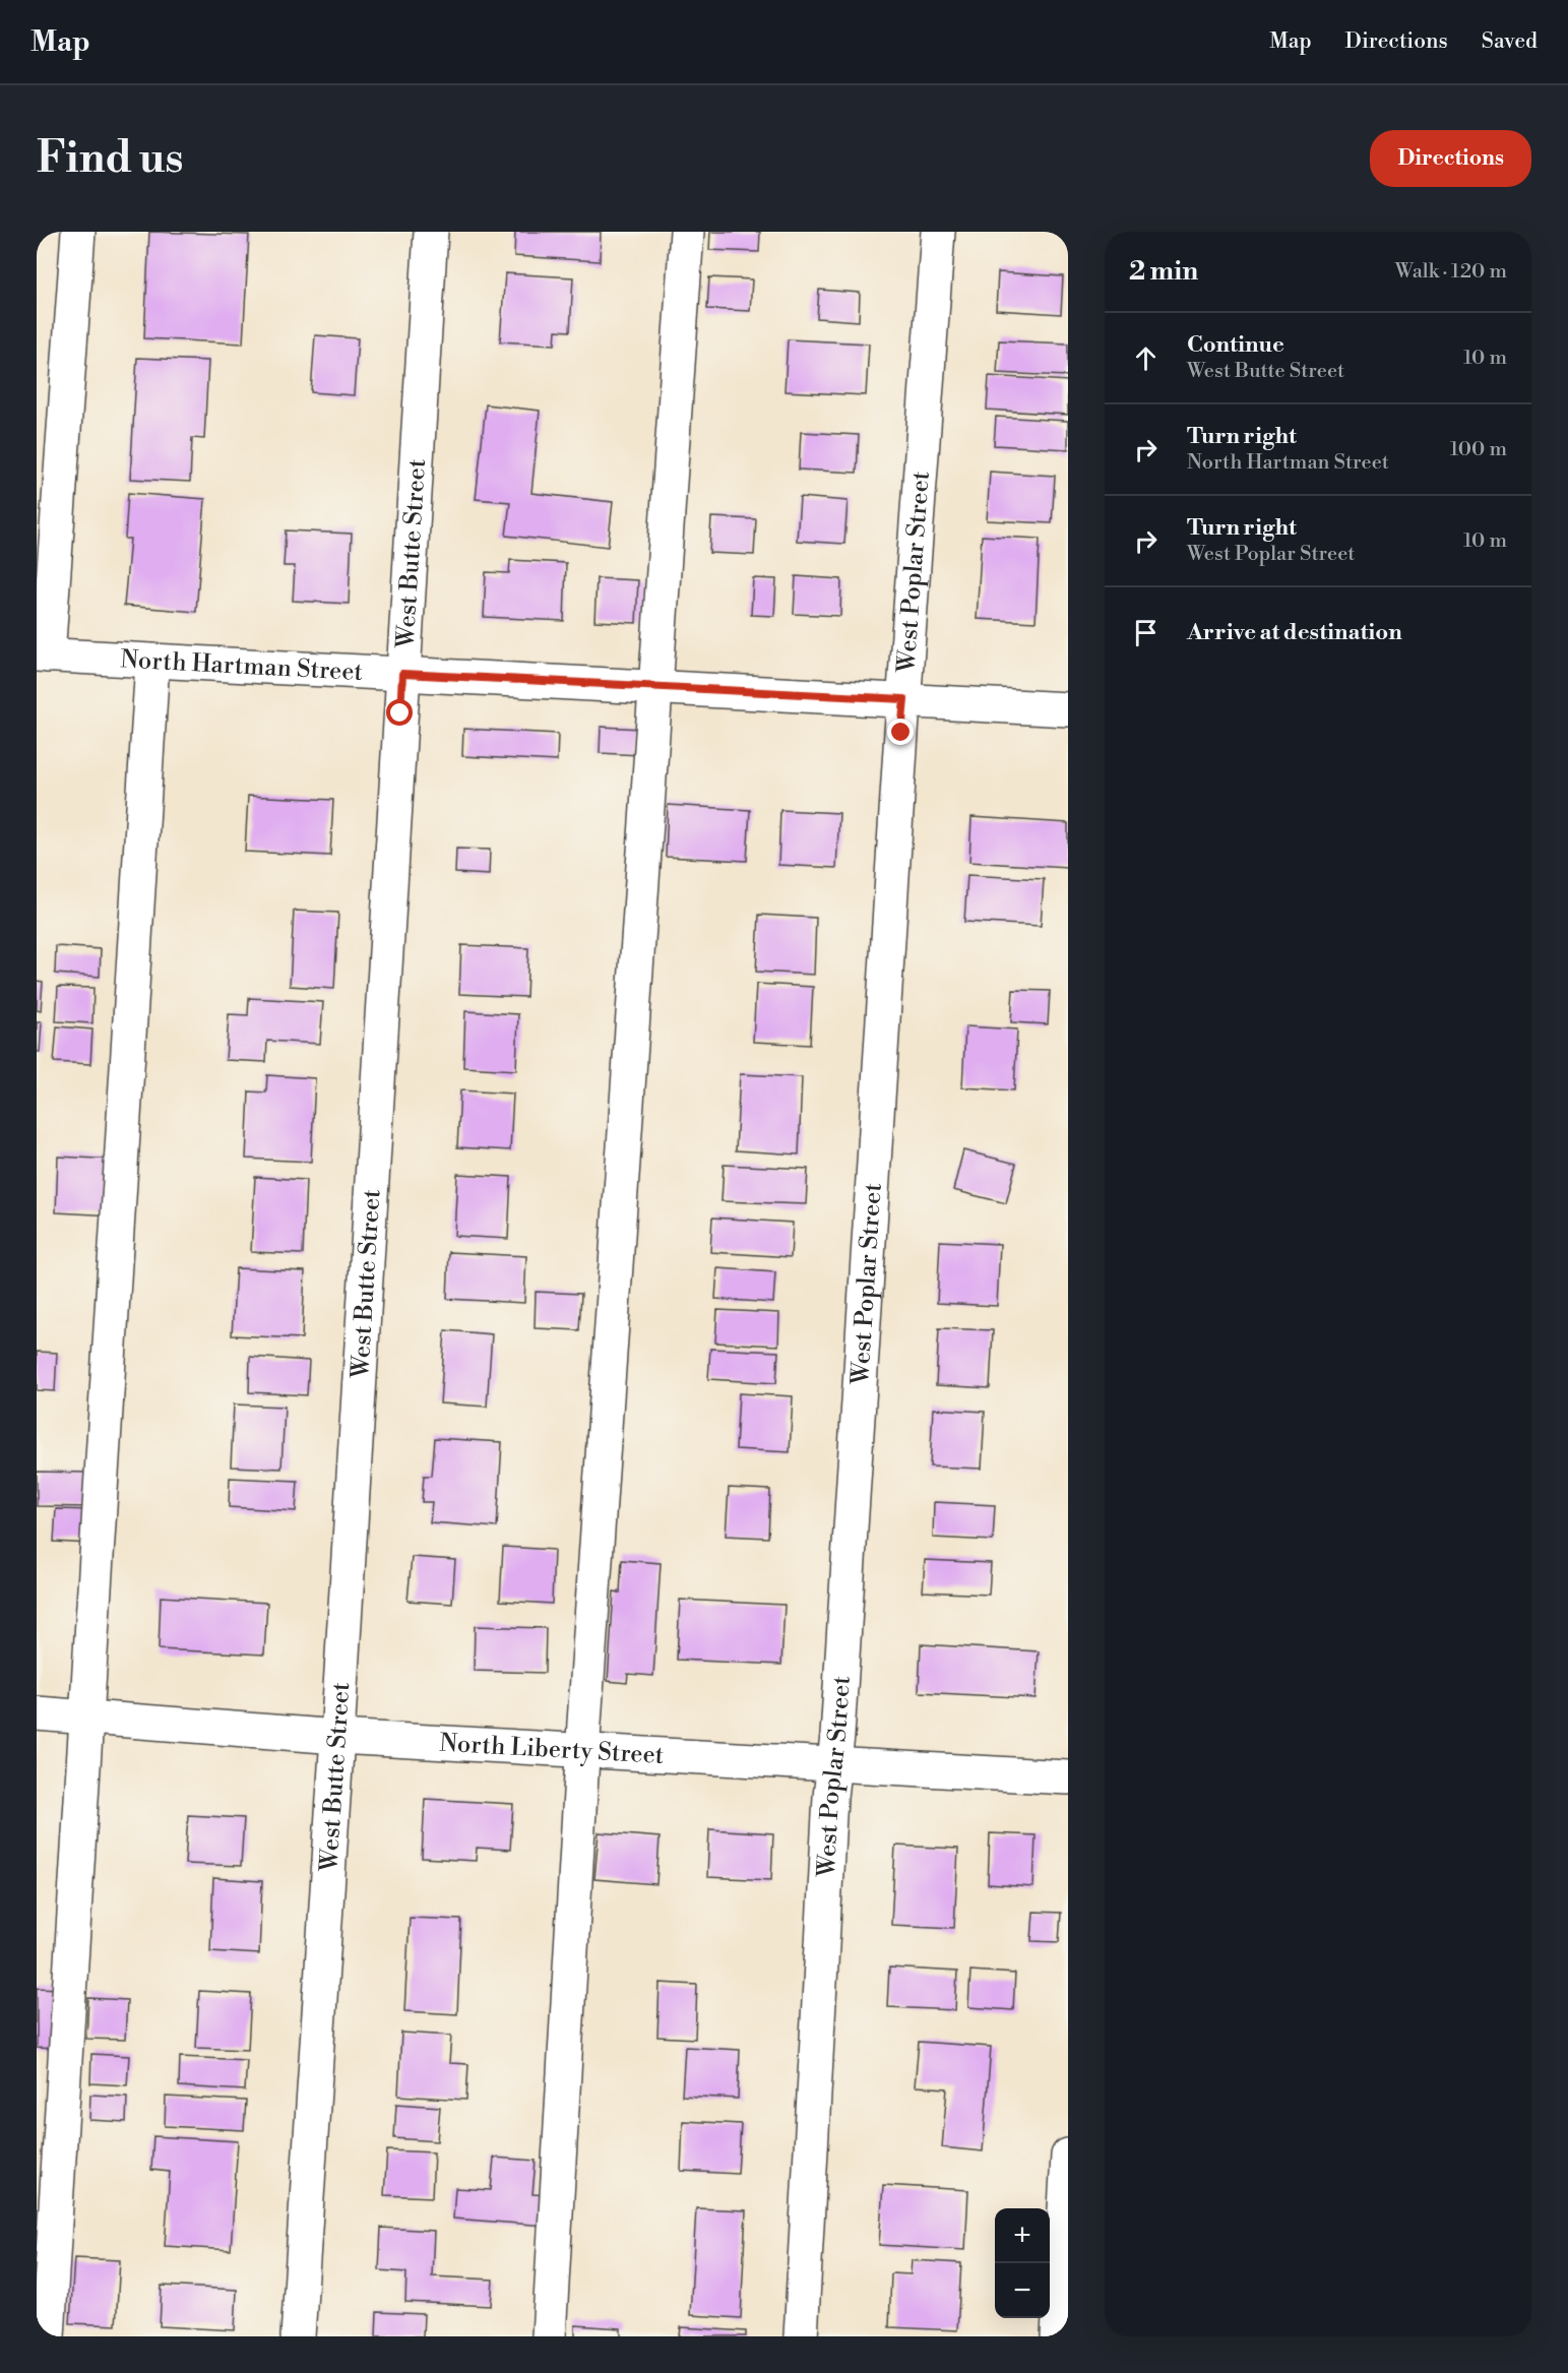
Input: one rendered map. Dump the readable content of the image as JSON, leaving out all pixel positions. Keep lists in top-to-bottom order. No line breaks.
{"streets":{"street":["West Butte Street","West Poplar Street","North Hartman Street","North Liberty Street"]},"crossings":[["West Butte Street","North Hartman Street"],["West Butte Street","North Liberty Street"],["West Poplar Street","North Hartman Street"],["West Poplar Street","North Liberty Street"]],"page":{"header":"Map","nav":["Map","Directions","Saved"],"buttons":"Directions","title":"Find us","heading":["2 min","Walk · 120 m"],"list":[["Continue","West Butte Street","10 m"],["Turn right","North Hartman Street","100 m"],["Turn right","West Poplar Street","10 m"],"Arrive at destination"],"map_buttons":["+","−"]}}
